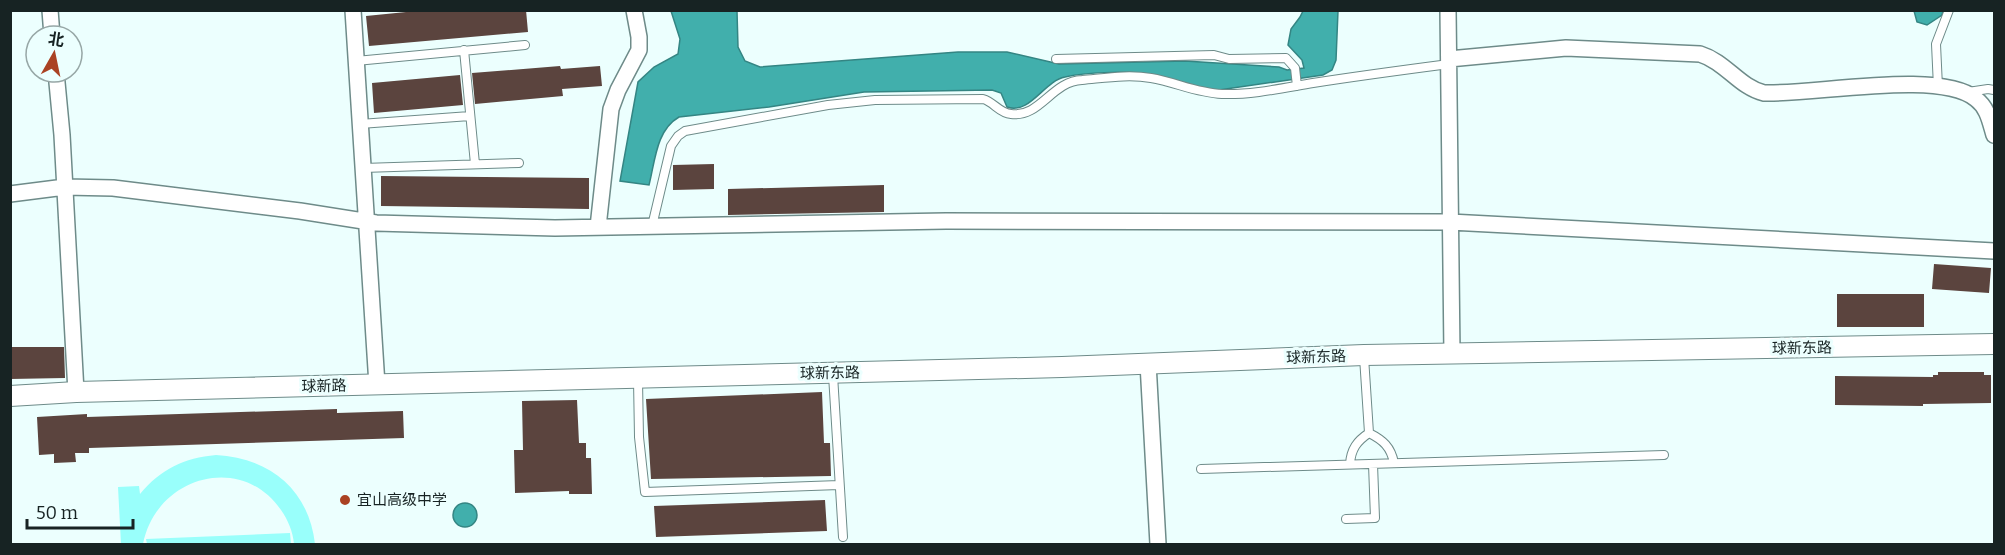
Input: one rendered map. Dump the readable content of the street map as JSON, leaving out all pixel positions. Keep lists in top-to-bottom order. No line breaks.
{"streets":{"street":["球新东路","球新路"]},"crossings":[["球新东路","球新路"]],"places":["宜山高级中学"],"scale_bar":"50 m","north":"top"}
